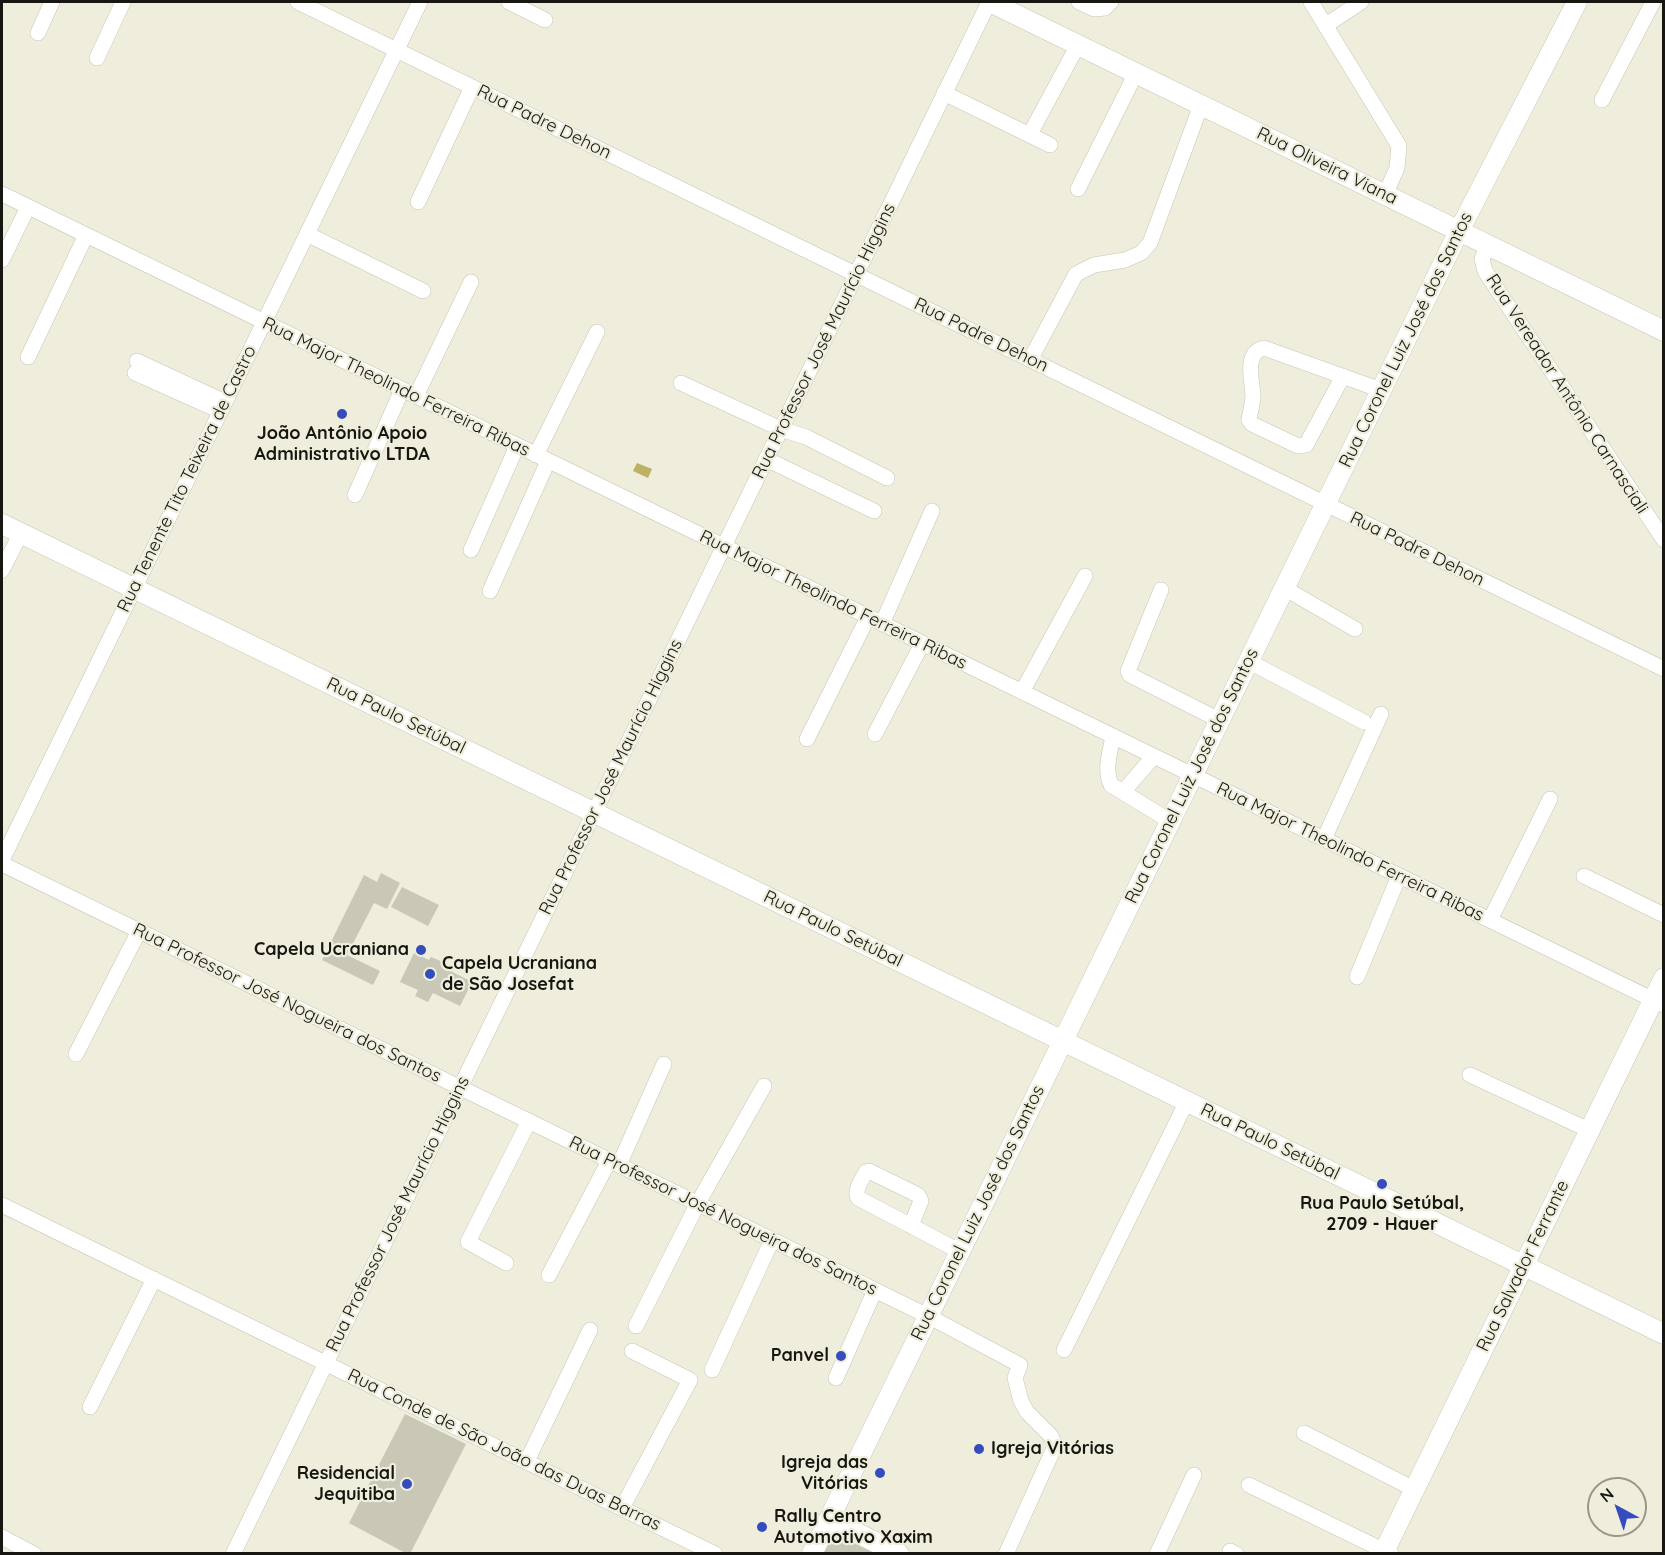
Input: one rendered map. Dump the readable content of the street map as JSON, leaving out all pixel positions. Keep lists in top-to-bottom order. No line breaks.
{"streets":{"main road":["Rua Oliveira Viana","Rua Coronel Luiz José dos Santos","Rua Paulo Setúbal","Rua Salvador Ferrante"],"street":["Rua Padre Dehon","Rua Professor José Maurício Higgins","Rua Major Theolindo Ferreira Ribas","Rua Vereador Antônio Carnasciali","Rua Tenente Tito Teixeira de Castro","Rua Professor José Nogueira dos Santos","Rua Conde de São João das Duas Barras"]},"crossings":[["Rua Padre Dehon","Rua Coronel Luiz José dos Santos"],["Rua Padre Dehon","Rua Professor José Maurício Higgins"],["Rua Padre Dehon","Rua Tenente Tito Teixeira de Castro"],["Rua Oliveira Viana","Rua Coronel Luiz José dos Santos"],["Rua Oliveira Viana","Rua Professor José Maurício Higgins"],["Rua Oliveira Viana","Rua Vereador Antônio Carnasciali"],["Rua Coronel Luiz José dos Santos","Rua Major Theolindo Ferreira Ribas"],["Rua Coronel Luiz José dos Santos","Rua Paulo Setúbal"],["Rua Coronel Luiz José dos Santos","Rua Professor José Nogueira dos Santos"],["Rua Professor José Maurício Higgins","Rua Major Theolindo Ferreira Ribas"],["Rua Professor José Maurício Higgins","Rua Paulo Setúbal"],["Rua Professor José Maurício Higgins","Rua Professor José Nogueira dos Santos"],["Rua Professor José Maurício Higgins","Rua Conde de São João das Duas Barras"],["Rua Major Theolindo Ferreira Ribas","Rua Tenente Tito Teixeira de Castro"],["Rua Major Theolindo Ferreira Ribas","Rua Salvador Ferrante"],["Rua Tenente Tito Teixeira de Castro","Rua Paulo Setúbal"],["Rua Tenente Tito Teixeira de Castro","Rua Professor José Nogueira dos Santos"],["Rua Paulo Setúbal","Rua Salvador Ferrante"]],"places":["João Antônio Apoio Administrativo LTDA","Capela Ucraniana","Capela Ucraniana de São Josefat","Rua Paulo Setúbal, 2709 - Hauer","Panvel","Igreja Vitórias","Igreja das Vitórias","Residencial Jequitiba","Rally Centro Automotivo Xaxim"],"north":"top left"}
